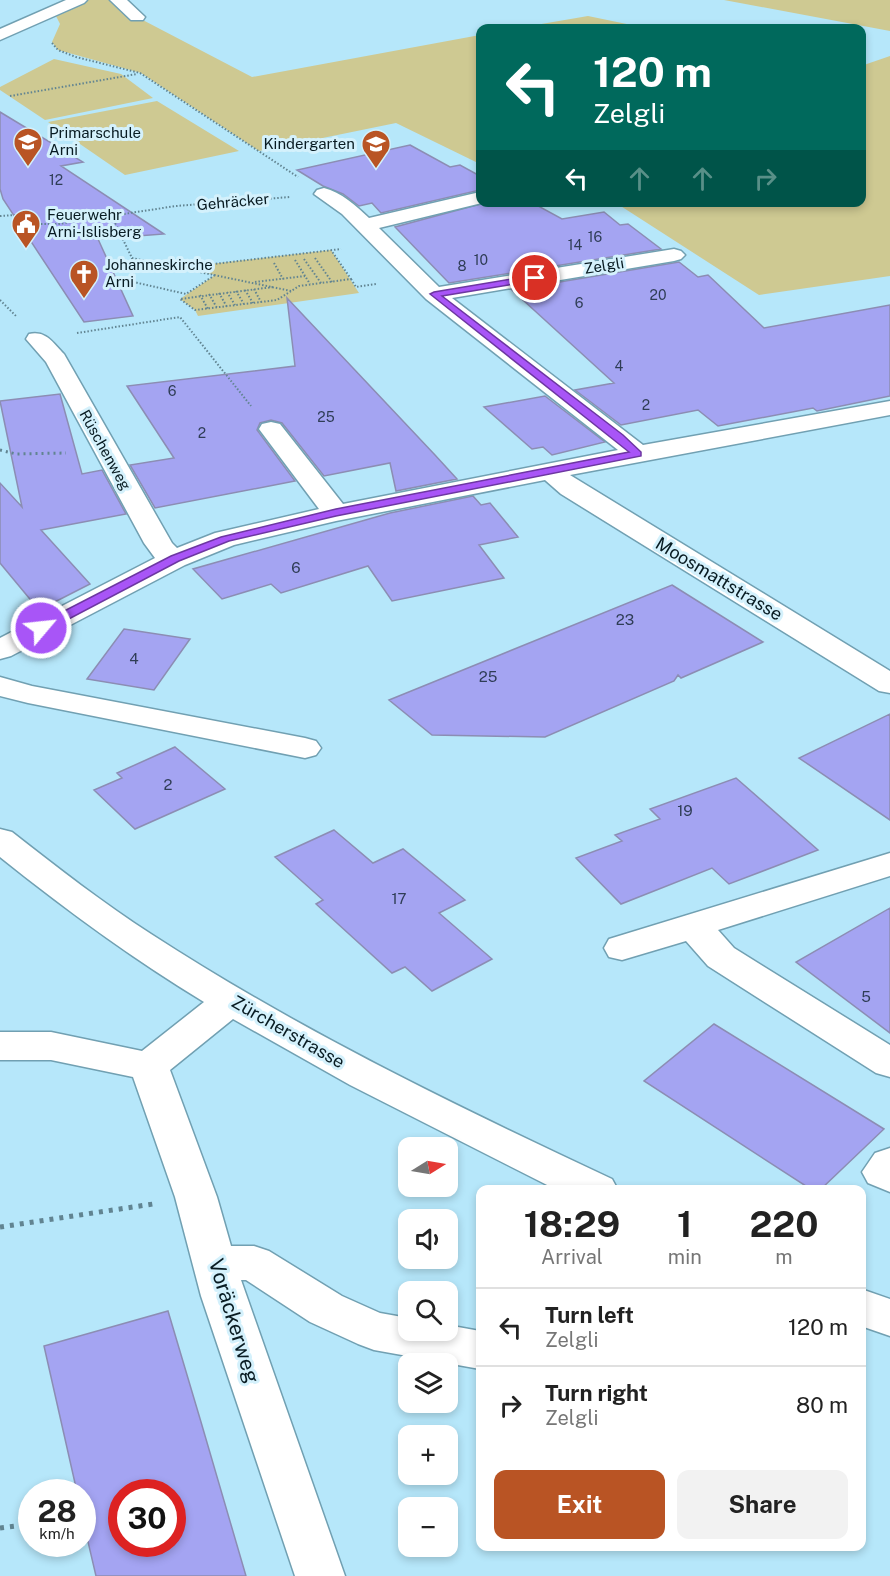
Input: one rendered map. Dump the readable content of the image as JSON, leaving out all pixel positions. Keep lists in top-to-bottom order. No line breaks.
{"streets":{"street":["Zelgli","Rüschenweg","Moosmattstrasse","Zürcherstrasse","Voräckerweg"],"path":["Gehräcker"]},"places":{"school or university":["Primarschule Arni","Kindergarten"],"public building":["Feuerwehr Arni-Islisberg"],"church":["Johanneskirche Arni"]},"house_numbers":["12","16","14","10","8","20","6","4","6","2","25","2","6","23","4","25","2","19","17","5"],"north":"right","page":{"turn":["120 m","Zelgli"],"map_buttons":["+","−"],"eta":["18:29","Arrival","1","min","220","m"],"list":[{"name":"Turn left","note":"Zelgli","value":"120 m"},{"name":"Turn right","note":"Zelgli","value":"80 m"}],"buttons":["Exit","Share"],"speed":"28 km/h","limit":"30"}}
